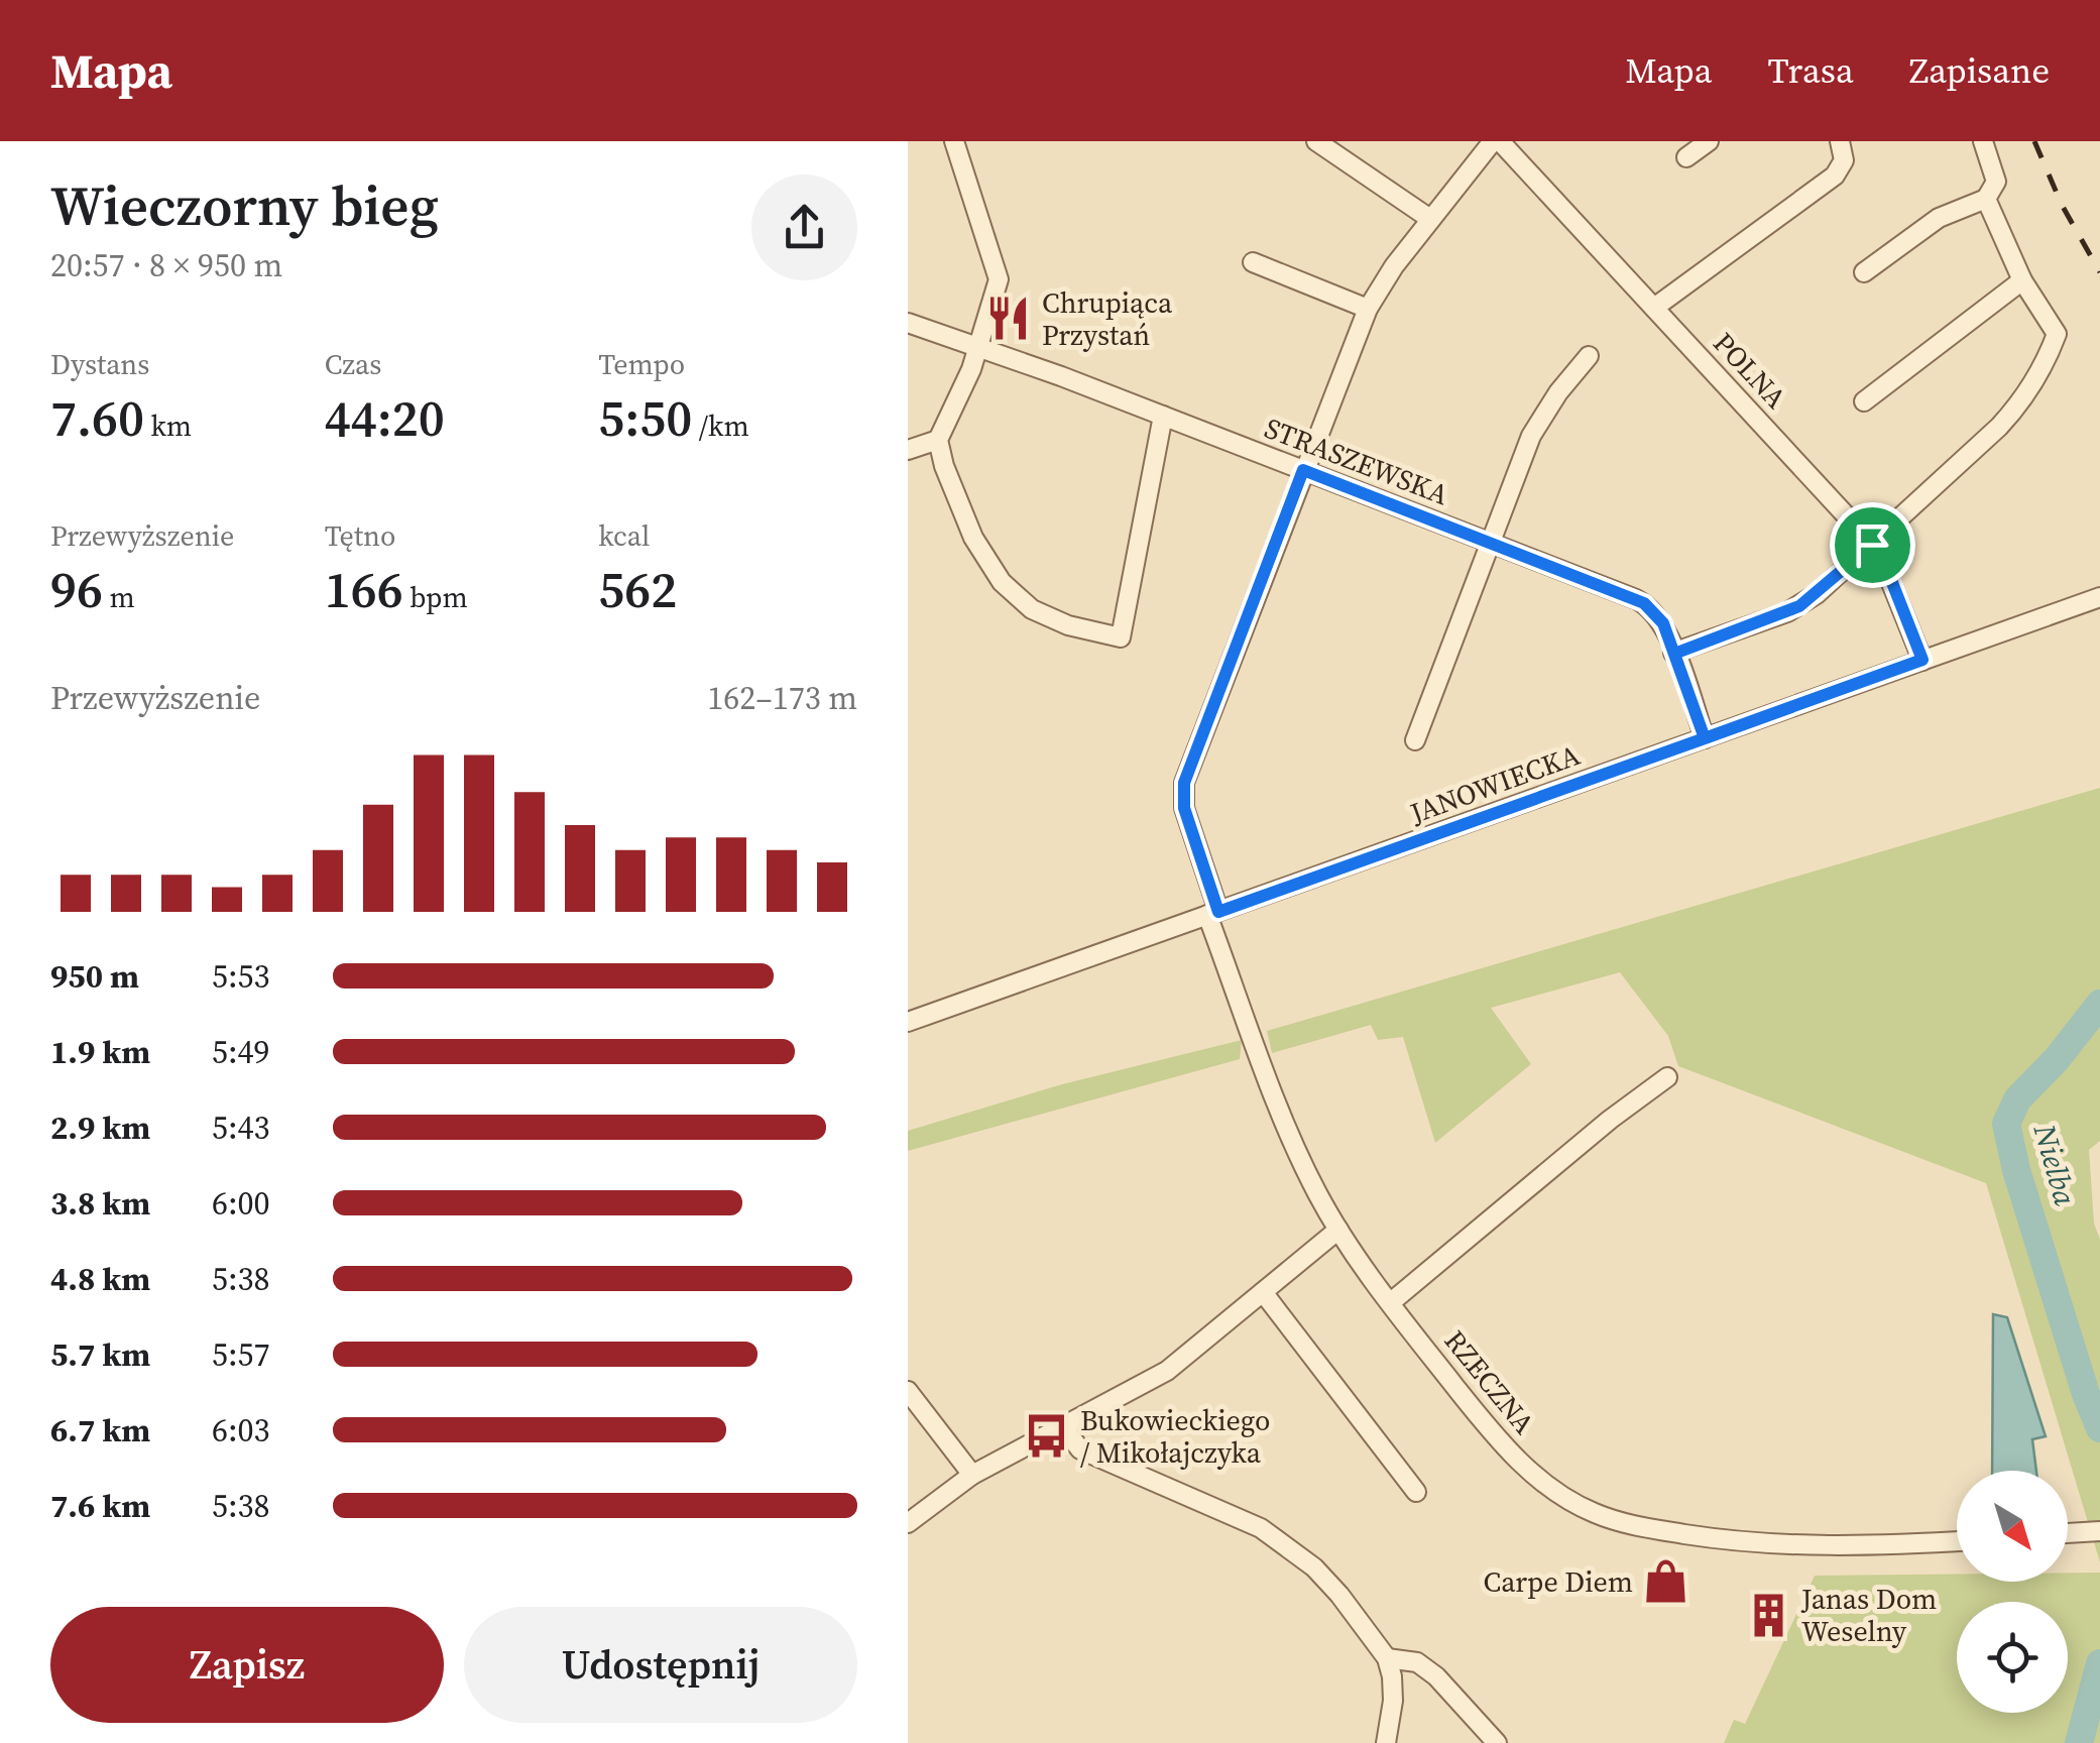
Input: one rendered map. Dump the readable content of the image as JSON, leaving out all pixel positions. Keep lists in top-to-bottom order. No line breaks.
{"streets":{"street":["POLNA","STRASZEWSKA","JANOWIECKA","RZECZNA"]},"crossings":[["POLNA","JANOWIECKA"],["POLNA","RZECZNA"],["STRASZEWSKA","JANOWIECKA"],["STRASZEWSKA","RZECZNA"],["JANOWIECKA","RZECZNA"]],"water":["Nielba"],"places":{"restaurant":["Chrupiąca Przystań"],"bus stop":["Bukowieckiego / Mikołajczyka"],"shop":["Carpe Diem"],"building":["Janas Dom Weselny"]},"north":"bottom right","page":{"header":"Mapa","nav":["Mapa","Trasa","Zapisane"],"heading":["Wieczorny bieg","20:57 · 8 × 950 m"],"stats":[["Dystans","7.60 km"],["Czas","44:20"],["Tempo","5:50 /km"],["Przewyższenie","96 m"],["Tętno","166 bpm"],["kcal","562"]],"chart":["Przewyższenie","162–173 m"],"list":[{"name":"950 m","note":"5:53"},{"name":"1.9 km","note":"5:49"},{"name":"2.9 km","note":"5:43"},{"name":"3.8 km","note":"6:00"},{"name":"4.8 km","note":"5:38"},{"name":"5.7 km","note":"5:57"},{"name":"6.7 km","note":"6:03"},{"name":"7.6 km","note":"5:38"}],"buttons":["Zapisz","Udostępnij"]}}
